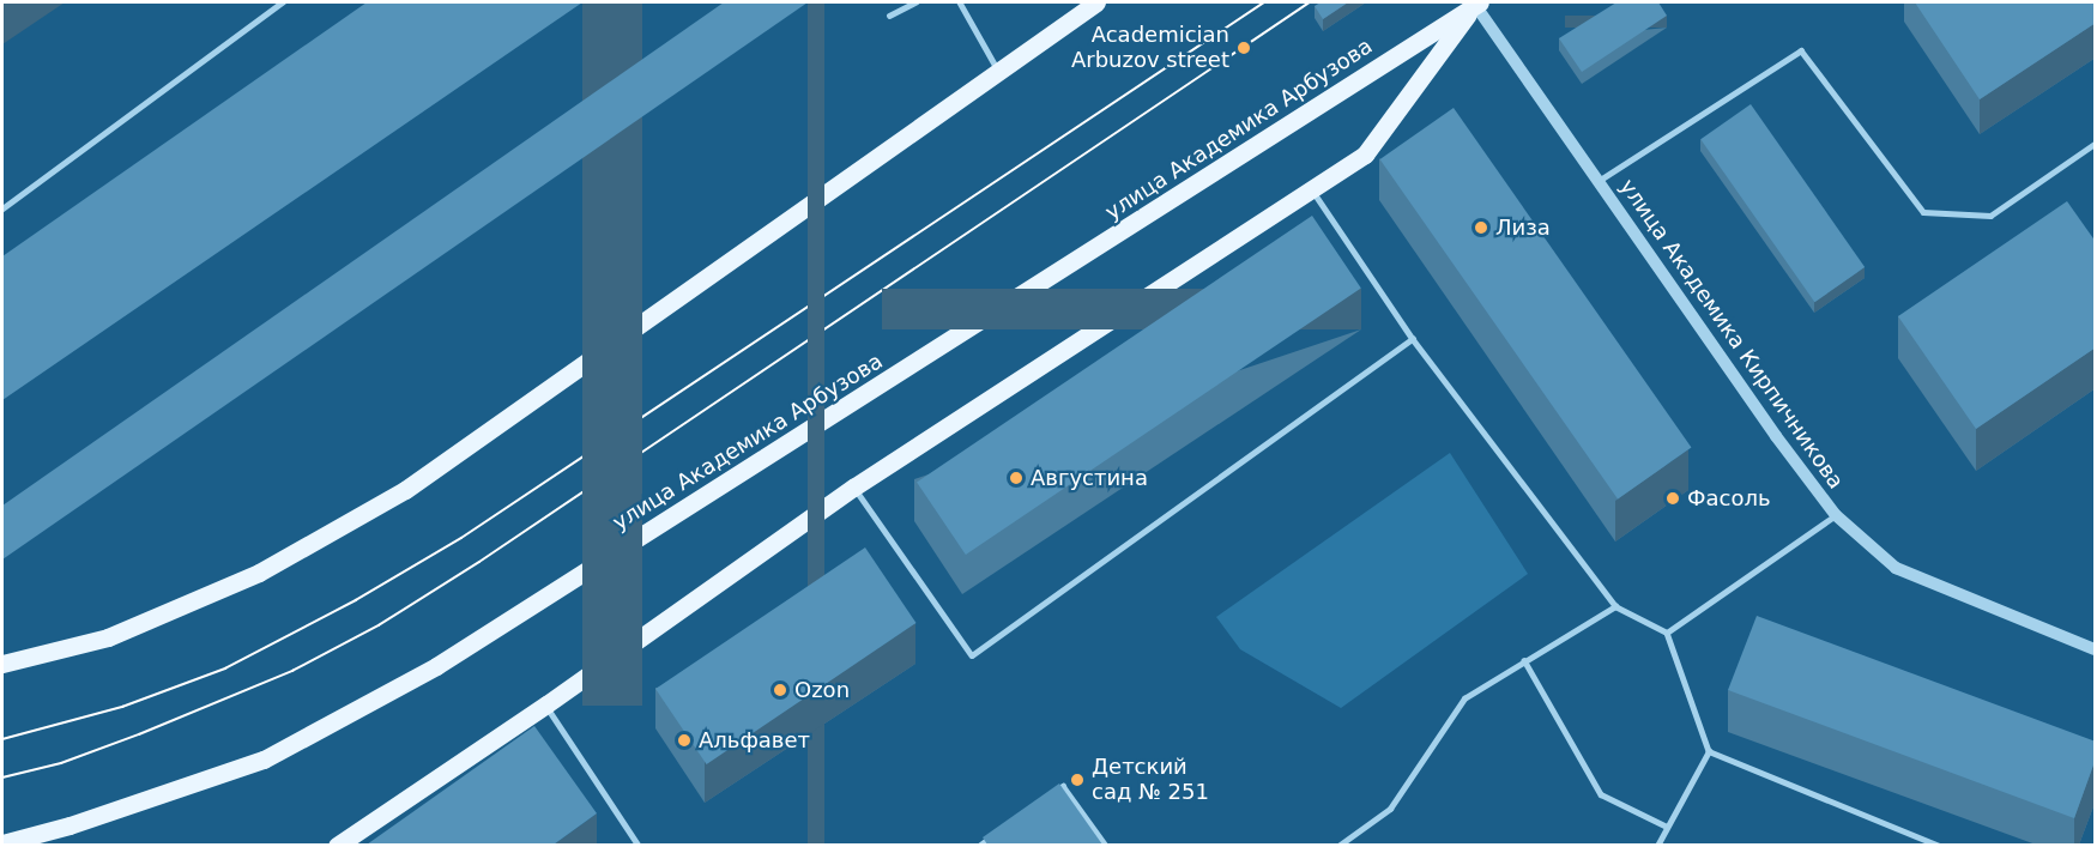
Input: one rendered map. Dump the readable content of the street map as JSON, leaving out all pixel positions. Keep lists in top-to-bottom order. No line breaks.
{"streets":{"main road":["улица Академика Арбузова"],"street":["улица Академика Кирпичникова"]},"crossings":[["улица Академика Арбузова","улица Академика Кирпичникова"]],"places":["Academician Arbuzov street","Лиза","Августина","Фасоль","Ozon","Альфавет","Детский сад № 251"]}
